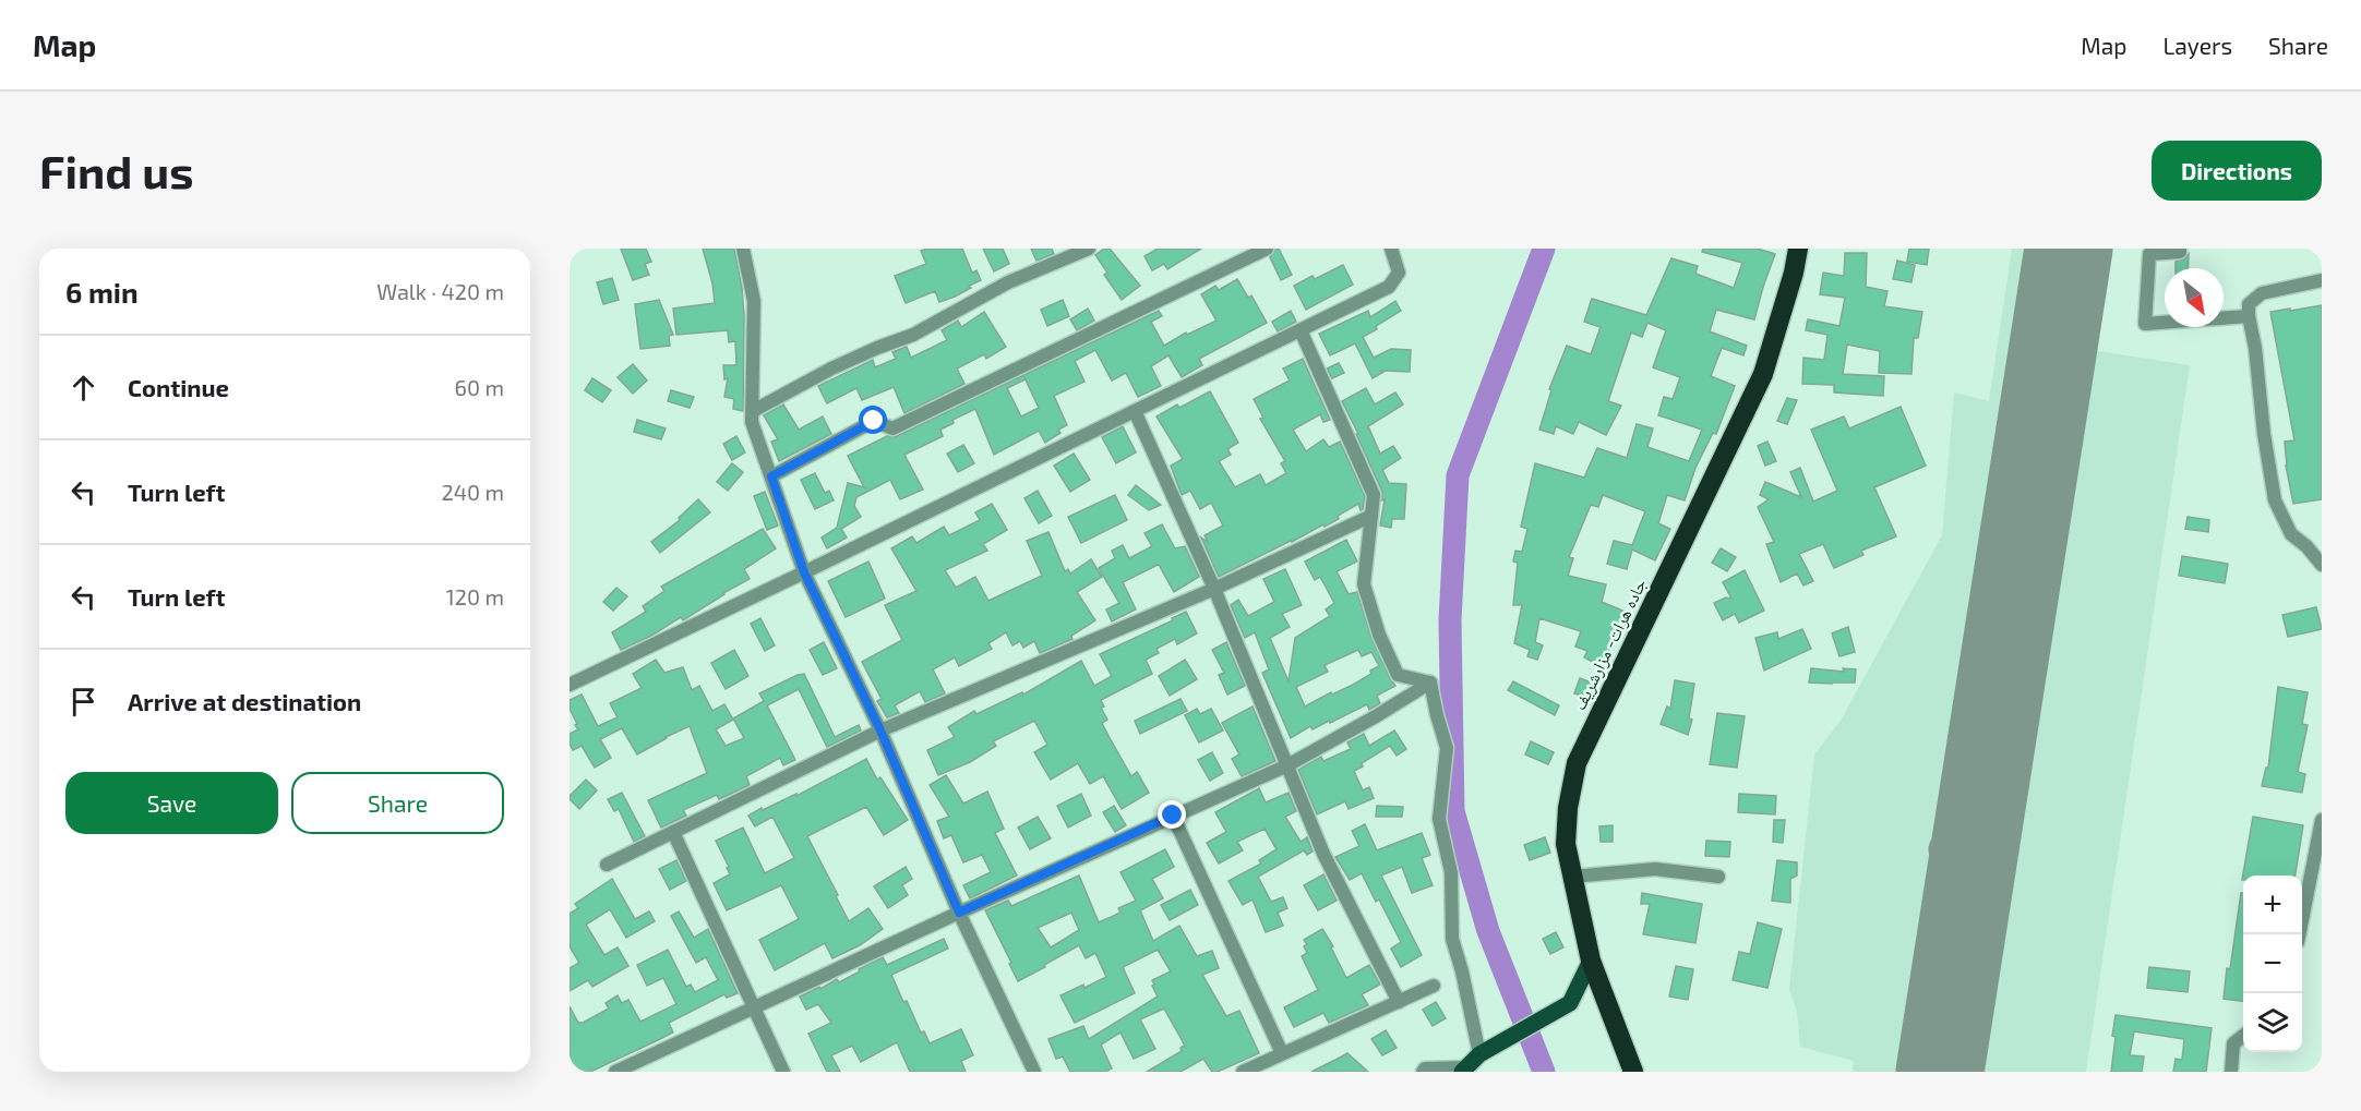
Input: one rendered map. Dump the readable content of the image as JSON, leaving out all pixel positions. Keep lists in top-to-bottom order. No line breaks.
{"streets":{"highway":["جاده هرات- مزارشریف"]},"north":"bottom right","page":{"header":"Map","nav":["Map","Layers","Share"],"buttons":["Directions",["Save","Share"]],"title":"Find us","heading":["6 min","Walk · 420 m"],"list":[["Continue","60 m"],["Turn left","240 m"],["Turn left","120 m"],"Arrive at destination"],"map_buttons":["+","−"]}}
